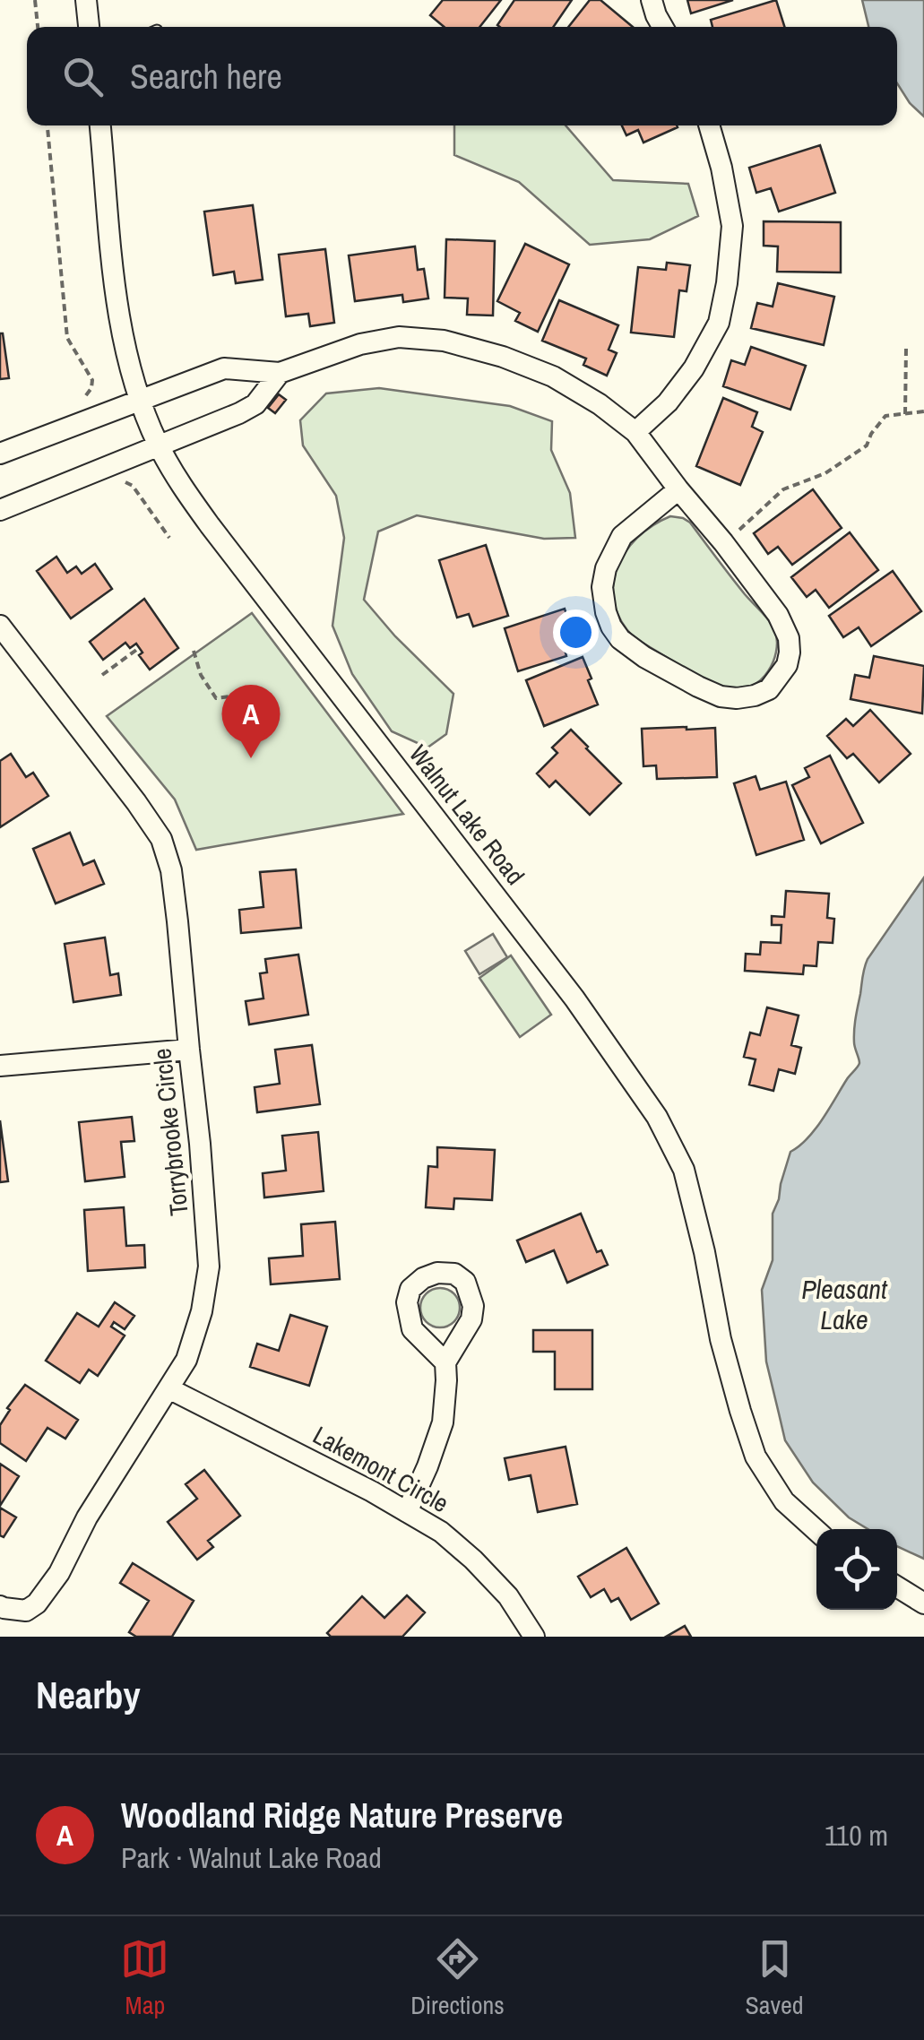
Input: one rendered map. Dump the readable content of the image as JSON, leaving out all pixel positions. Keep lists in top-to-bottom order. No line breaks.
{"streets":{"street":["Walnut Lake Road","Torrybrooke Circle","Lakemont Circle"]},"crossings":[["Torrybrooke Circle","Lakemont Circle"]],"water":["Pleasant Lake"],"page":{"search":"Search here","pins":"A","heading":"Nearby","list":[{"mark":"A","name":"Woodland Ridge Nature Preserve","note":"Park · Walnut Lake Road","value":"110 m"}],"nav":["Map","Directions","Saved"]}}
